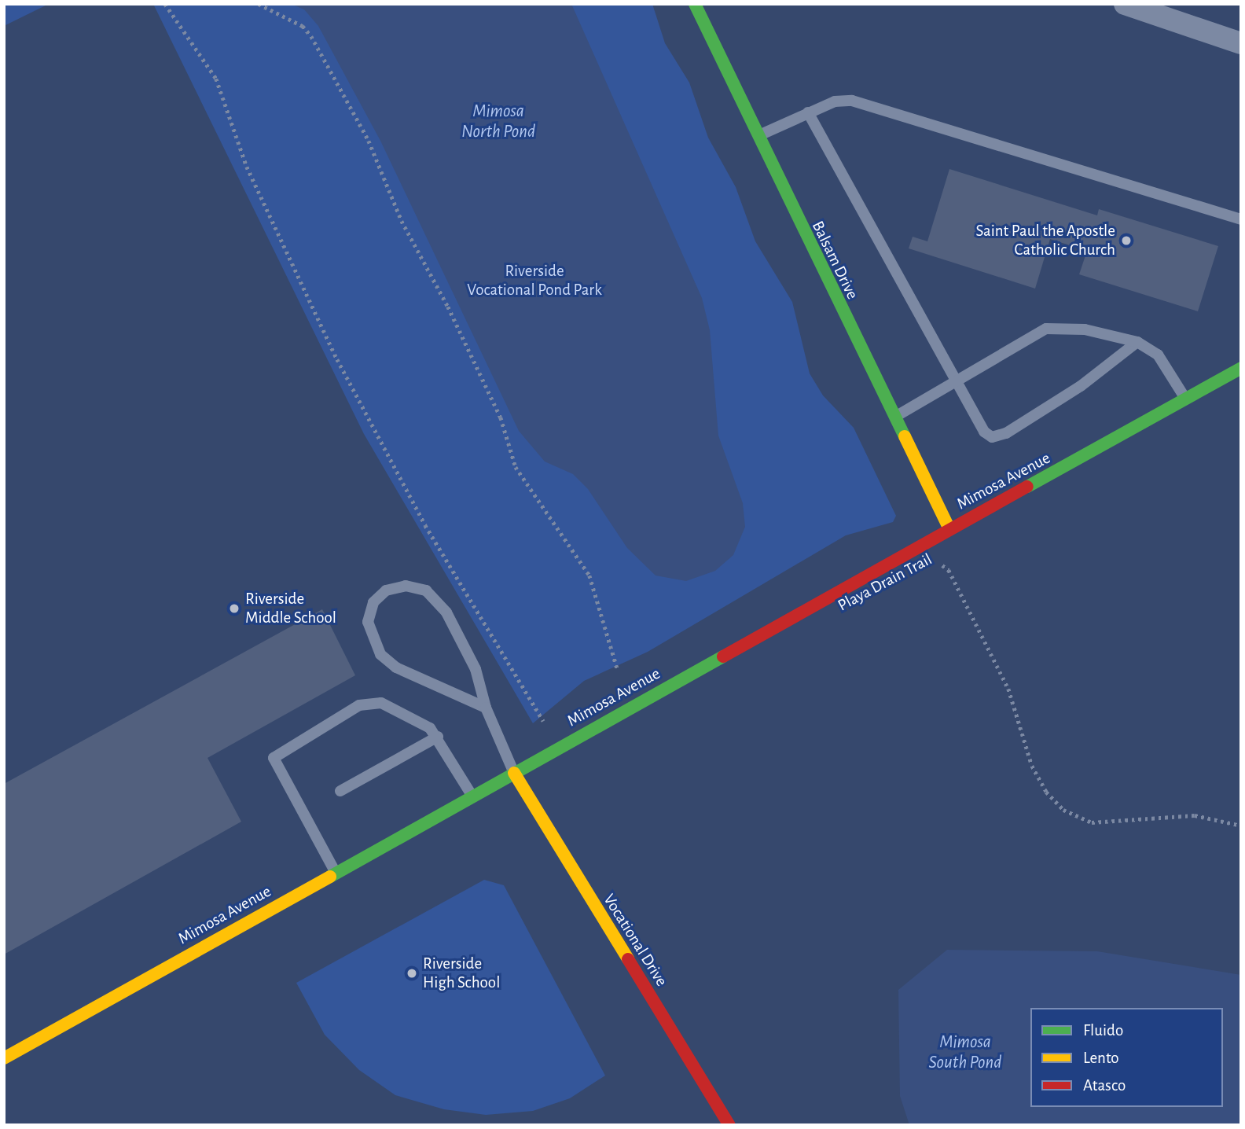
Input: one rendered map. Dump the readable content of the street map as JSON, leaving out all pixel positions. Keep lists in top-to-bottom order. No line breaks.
{"streets":{"street":["Balsam Drive","Mimosa Avenue","Vocational Drive"],"path":["Playa Drain Trail"]},"crossings":[["Balsam Drive","Mimosa Avenue"],["Mimosa Avenue","Vocational Drive"]],"water":["Mimosa North Pond","Mimosa South Pond"],"parks":["Riverside Vocational Pond Park"],"places":["Saint Paul the Apostle Catholic Church","Riverside Middle School","Riverside High School"],"legend":["Fluido","Lento","Atasco"]}
